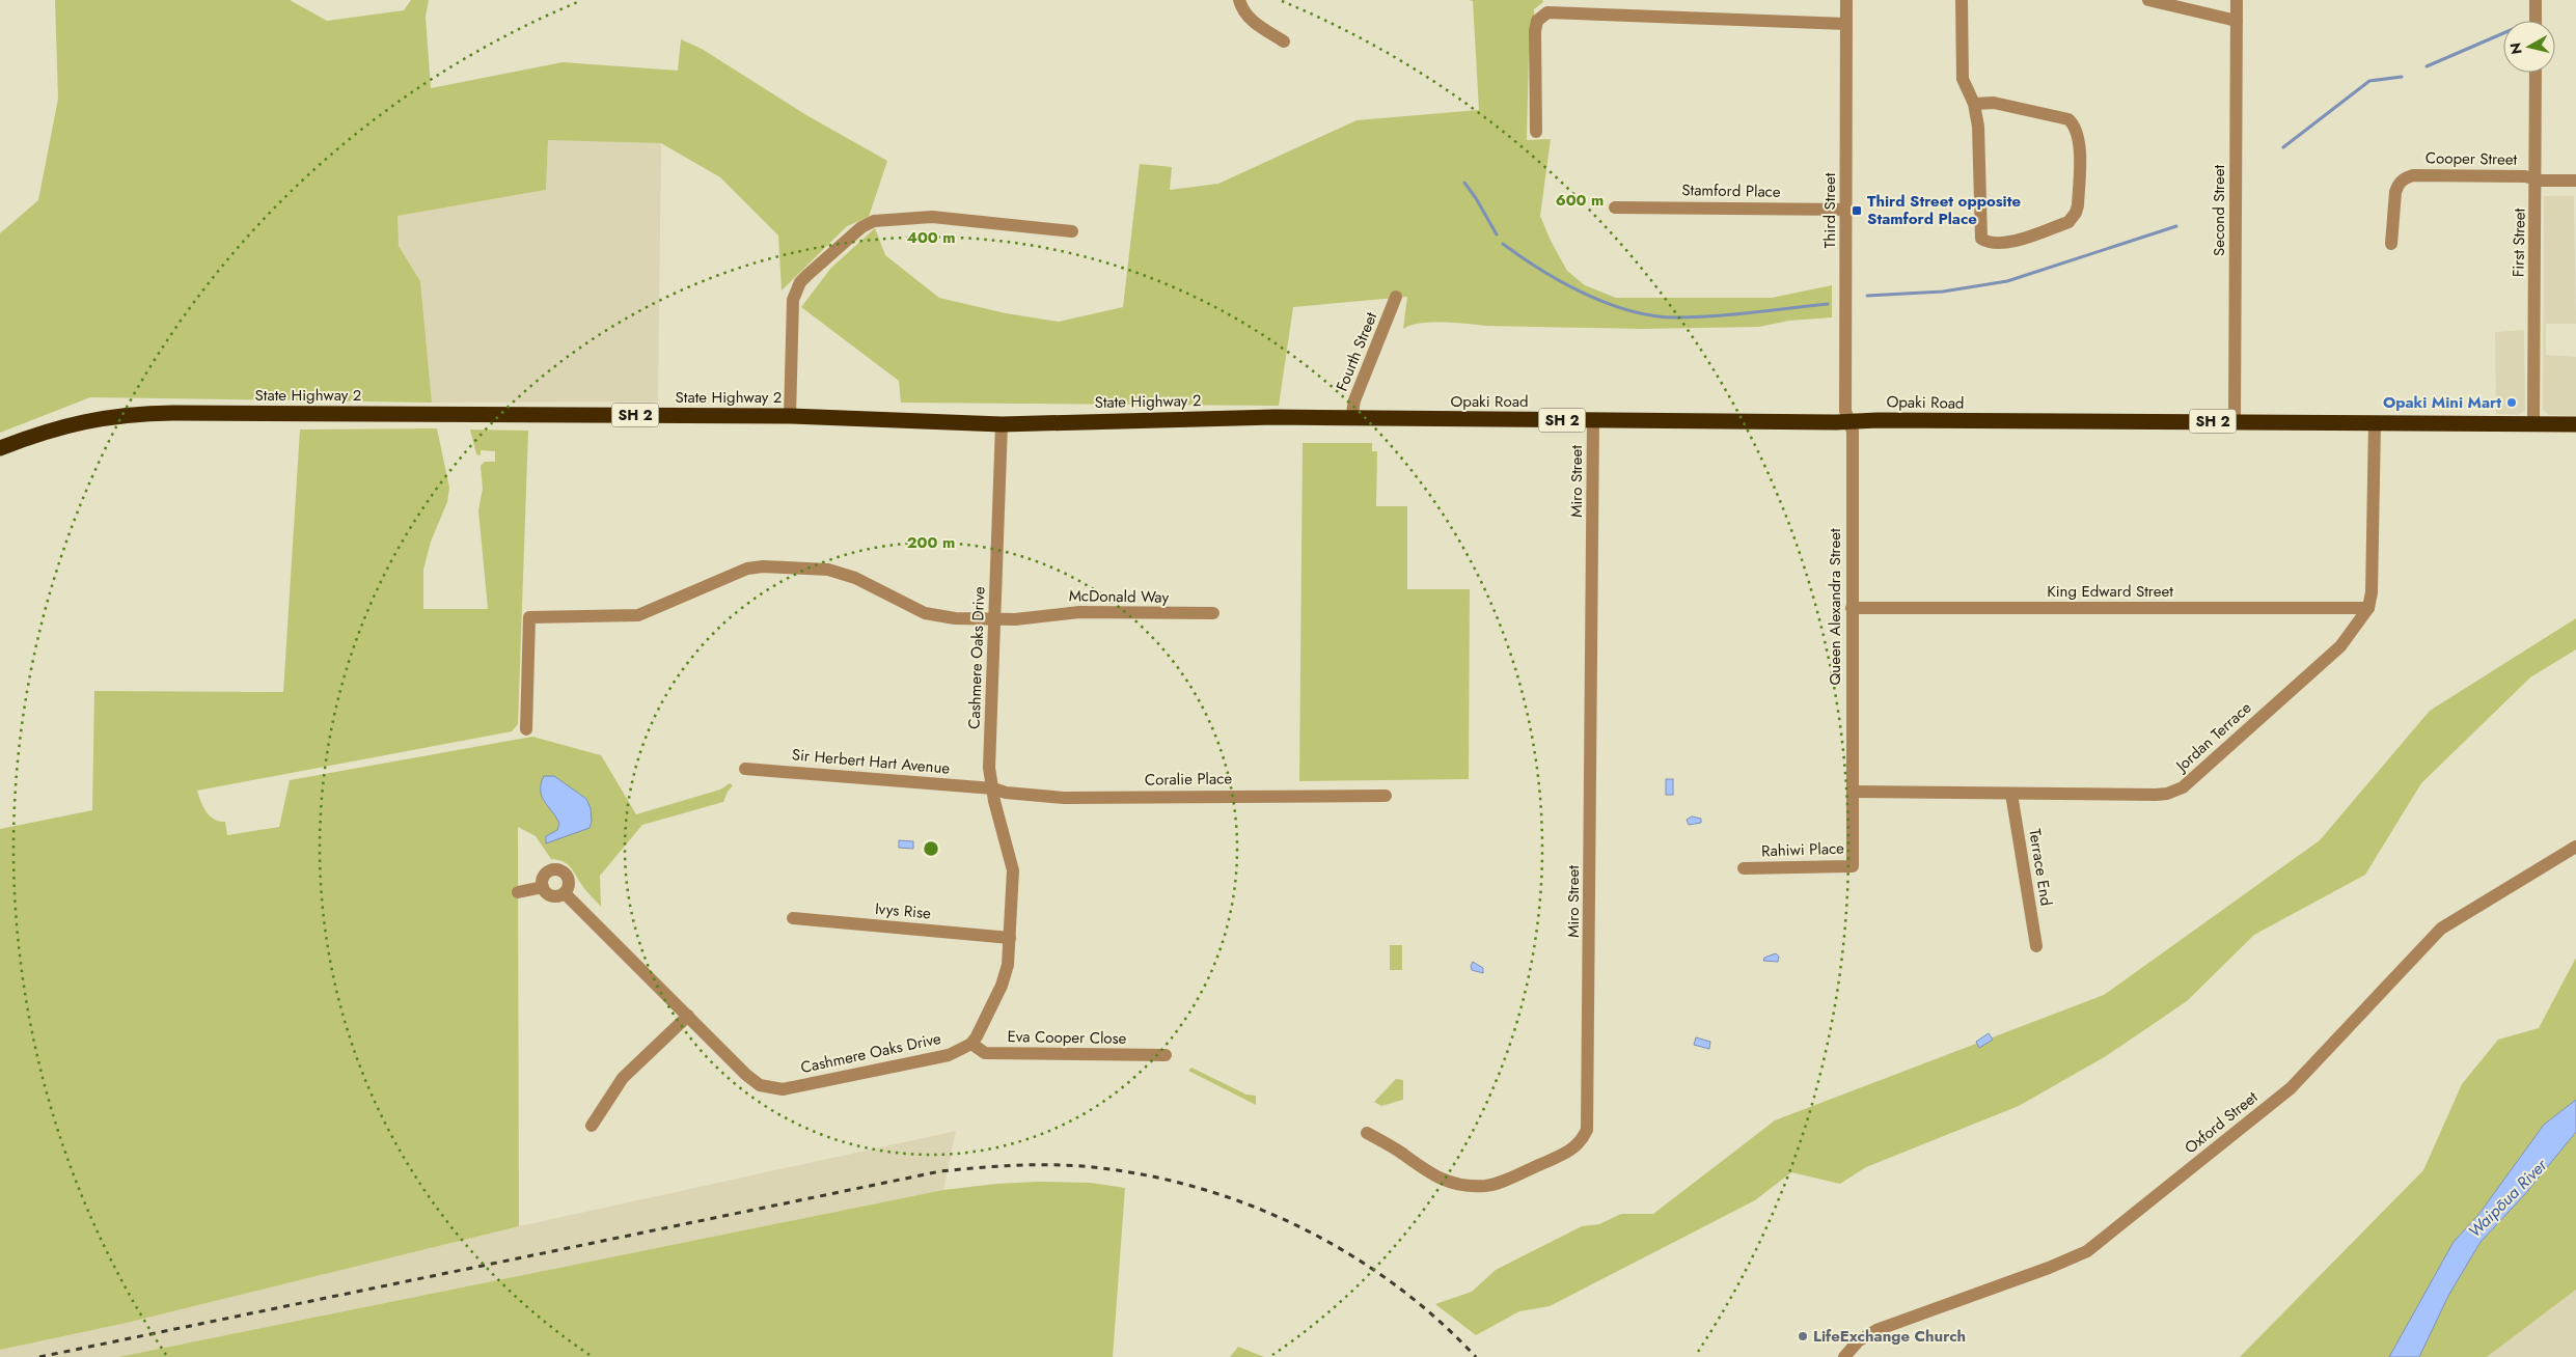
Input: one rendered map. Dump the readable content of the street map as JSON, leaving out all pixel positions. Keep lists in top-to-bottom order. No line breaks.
{"streets":{"highway":["State Highway 2","Opaki Road","SH 2"],"street":["Cooper Street","Stamford Place","Third Street","Second Street","First Street","Fourth Street","Miro Street","King Edward Street","McDonald Way","Queen Alexandra Street","Cashmere Oaks Drive","Jordan Terrace","Sir Herbert Hart Avenue","Coralie Place","Rahiwi Place","Terrace End","Ivys Rise","Eva Cooper Close","Oxford Street"]},"crossings":[["Cooper Street","First Street"],["Stamford Place","Third Street"],["Third Street","Opaki Road"],["Third Street","Queen Alexandra Street"],["Second Street","Opaki Road"],["First Street","Opaki Road"],["Fourth Street","Opaki Road"],["State Highway 2","Opaki Road"],["State Highway 2","Cashmere Oaks Drive"],["Opaki Road","Miro Street"],["Opaki Road","Queen Alexandra Street"],["Opaki Road","Jordan Terrace"],["King Edward Street","Queen Alexandra Street"],["King Edward Street","Jordan Terrace"],["McDonald Way","Cashmere Oaks Drive"],["Queen Alexandra Street","Jordan Terrace"],["Queen Alexandra Street","Rahiwi Place"],["Cashmere Oaks Drive","Sir Herbert Hart Avenue"],["Cashmere Oaks Drive","Coralie Place"],["Cashmere Oaks Drive","Ivys Rise"],["Cashmere Oaks Drive","Eva Cooper Close"],["Jordan Terrace","Rahiwi Place"],["Jordan Terrace","Terrace End"],["Sir Herbert Hart Avenue","Coralie Place"]],"water":["Waipōua River"],"places":{"transit":["Third Street opposite Stamford Place"],"other":["Opaki Mini Mart","LifeExchange Church"]},"north":"left","rings":["600 m","400 m","200 m"]}
